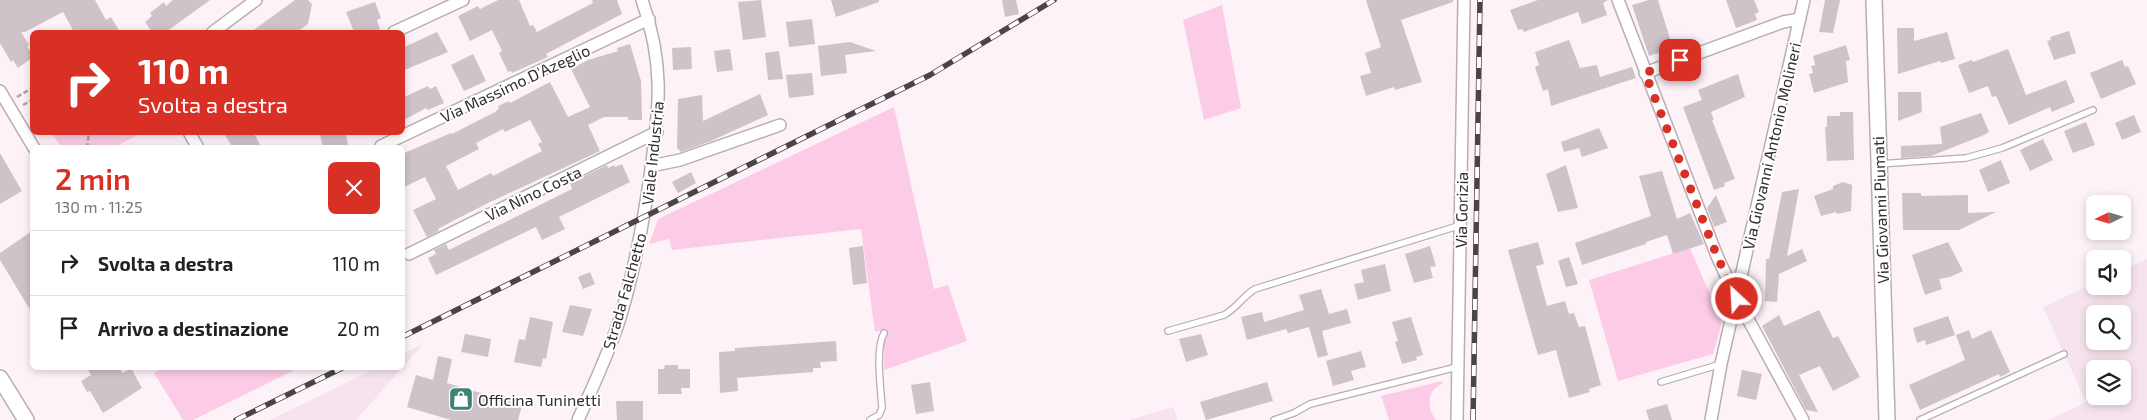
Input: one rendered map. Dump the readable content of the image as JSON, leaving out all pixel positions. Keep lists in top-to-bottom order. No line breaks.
{"streets":{"street":["Via Massimo D'Azeglio","Via Giovanni Antonio Molineri","Viale Industria","Via Nino Costa","Via Gorizia","Via Giovanni Piumati","Strada Falchetto"]},"crossings":[["Via Massimo D'Azeglio","Viale Industria"],["Viale Industria","Via Nino Costa"],["Viale Industria","Strada Falchetto"]],"places":{"shop":["Officina Tuninetti"]},"north":"left","page":{"turn":["110 m","Svolta a destra"],"heading":["2 min","130 m · 11:25"],"list":[{"name":"Svolta a destra","value":"110 m"},{"name":"Arrivo a destinazione","value":"20 m"}]}}
